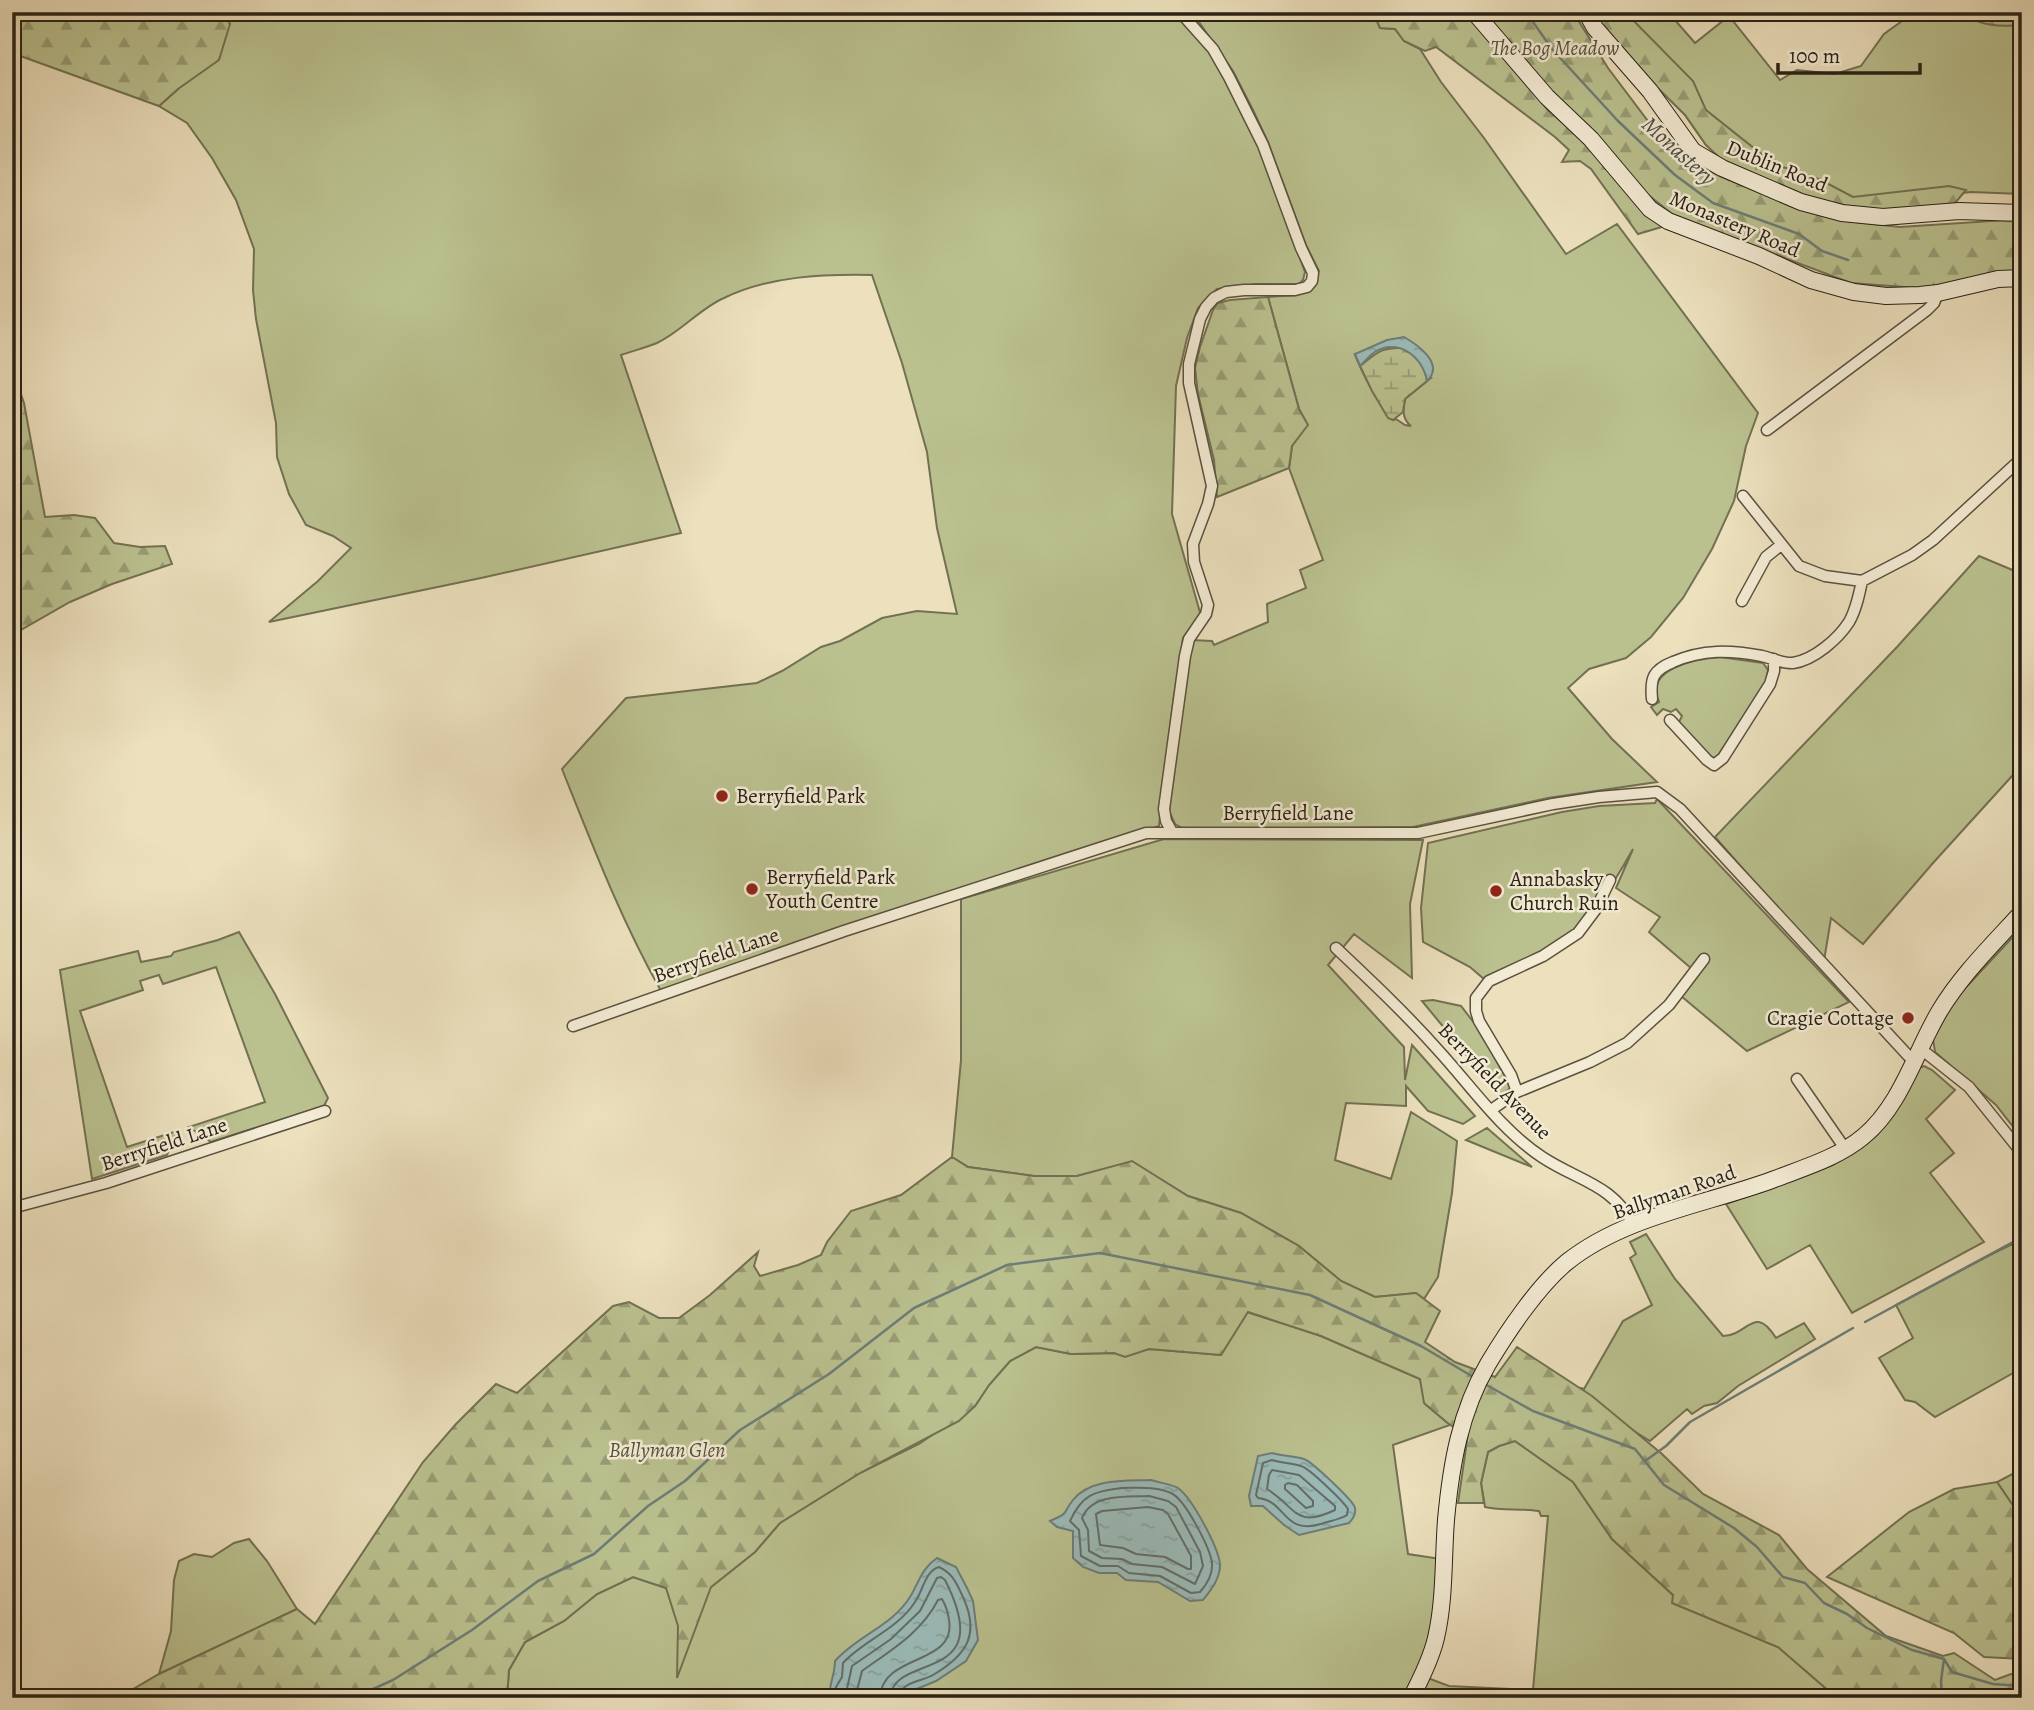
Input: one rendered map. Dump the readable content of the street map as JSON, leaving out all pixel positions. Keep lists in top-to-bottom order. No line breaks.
{"streets":{"street":["Dublin Road","Monastery Road","Berryfield Lane","Berryfield Avenue","Ballyman Road"]},"crossings":[["Berryfield Lane","Ballyman Road"],["Berryfield Avenue","Ballyman Road"]],"water":["Monastery"],"parks":["The Bog Meadow","Ballyman Glen"],"places":["Berryfield Park","Berryfield Park Youth Centre","Annabasky Church Ruin","Cragie Cottage"],"scale_bar":"100 m"}
